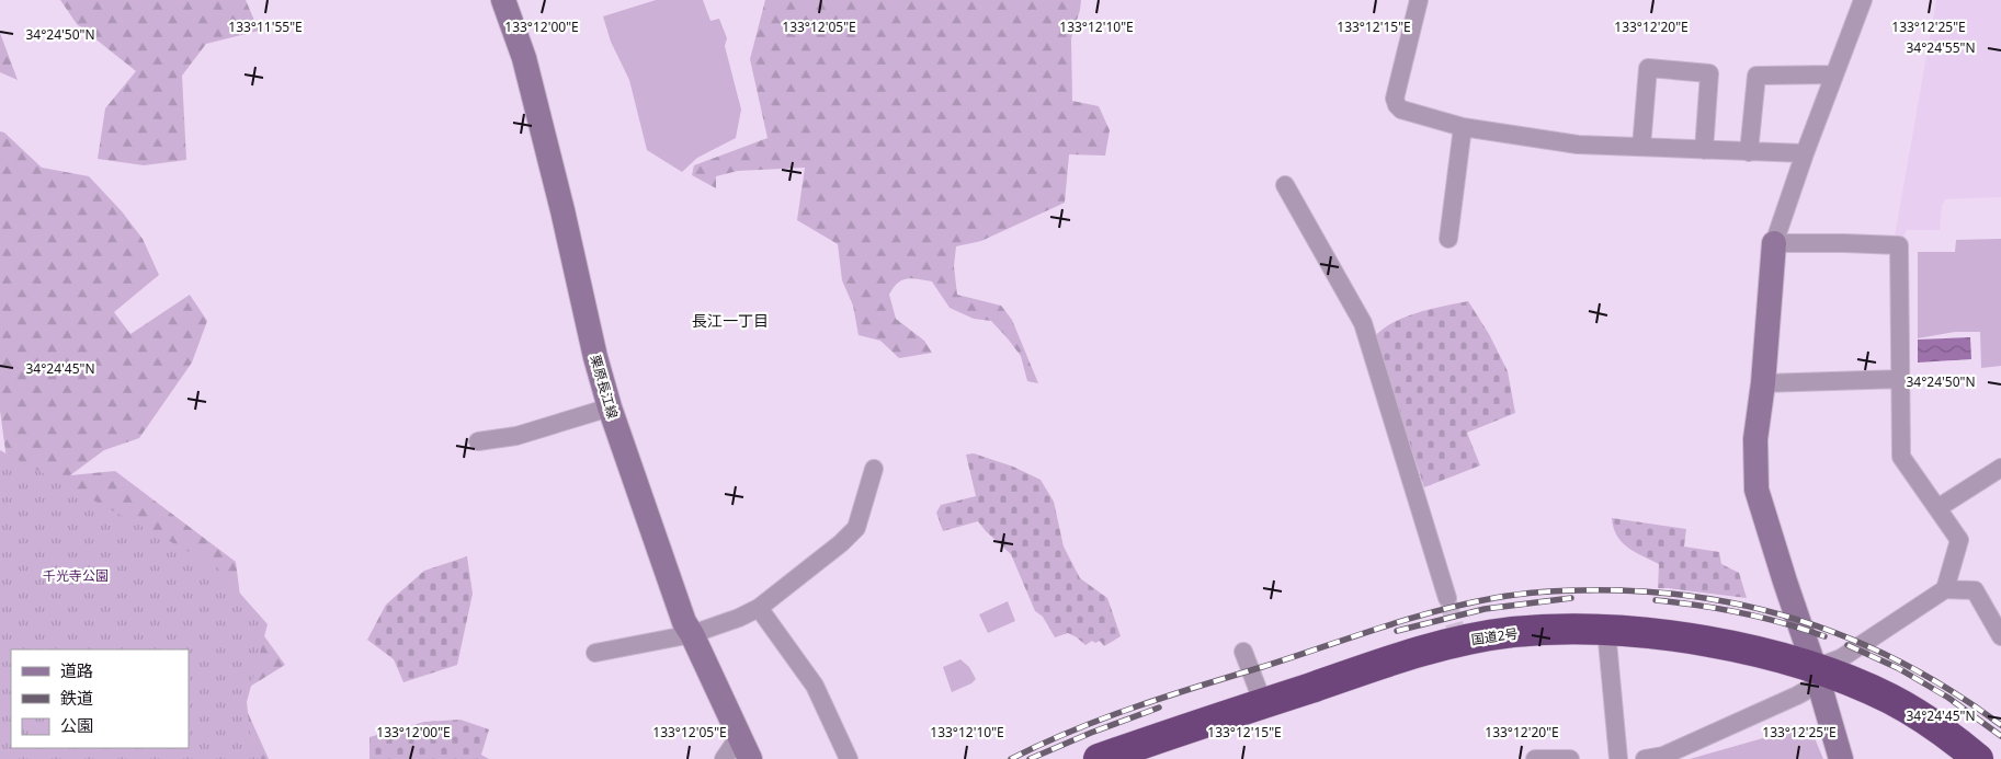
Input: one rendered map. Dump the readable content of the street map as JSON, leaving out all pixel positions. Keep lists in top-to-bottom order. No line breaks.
{"streets":{"highway":["国道2号"],"main road":["栗原長江線"]},"districts":["長江一丁目"],"parks":["千光寺公園"],"legend":["道路","鉄道","公園"],"coordinates":["133°11'55\"E","133°12'00\"E","133°12'05\"E","133°12'10\"E","133°12'15\"E","133°12'20\"E","133°12'25\"E","34°24'50\"N","34°24'55\"N","34°24'45\"N"]}
